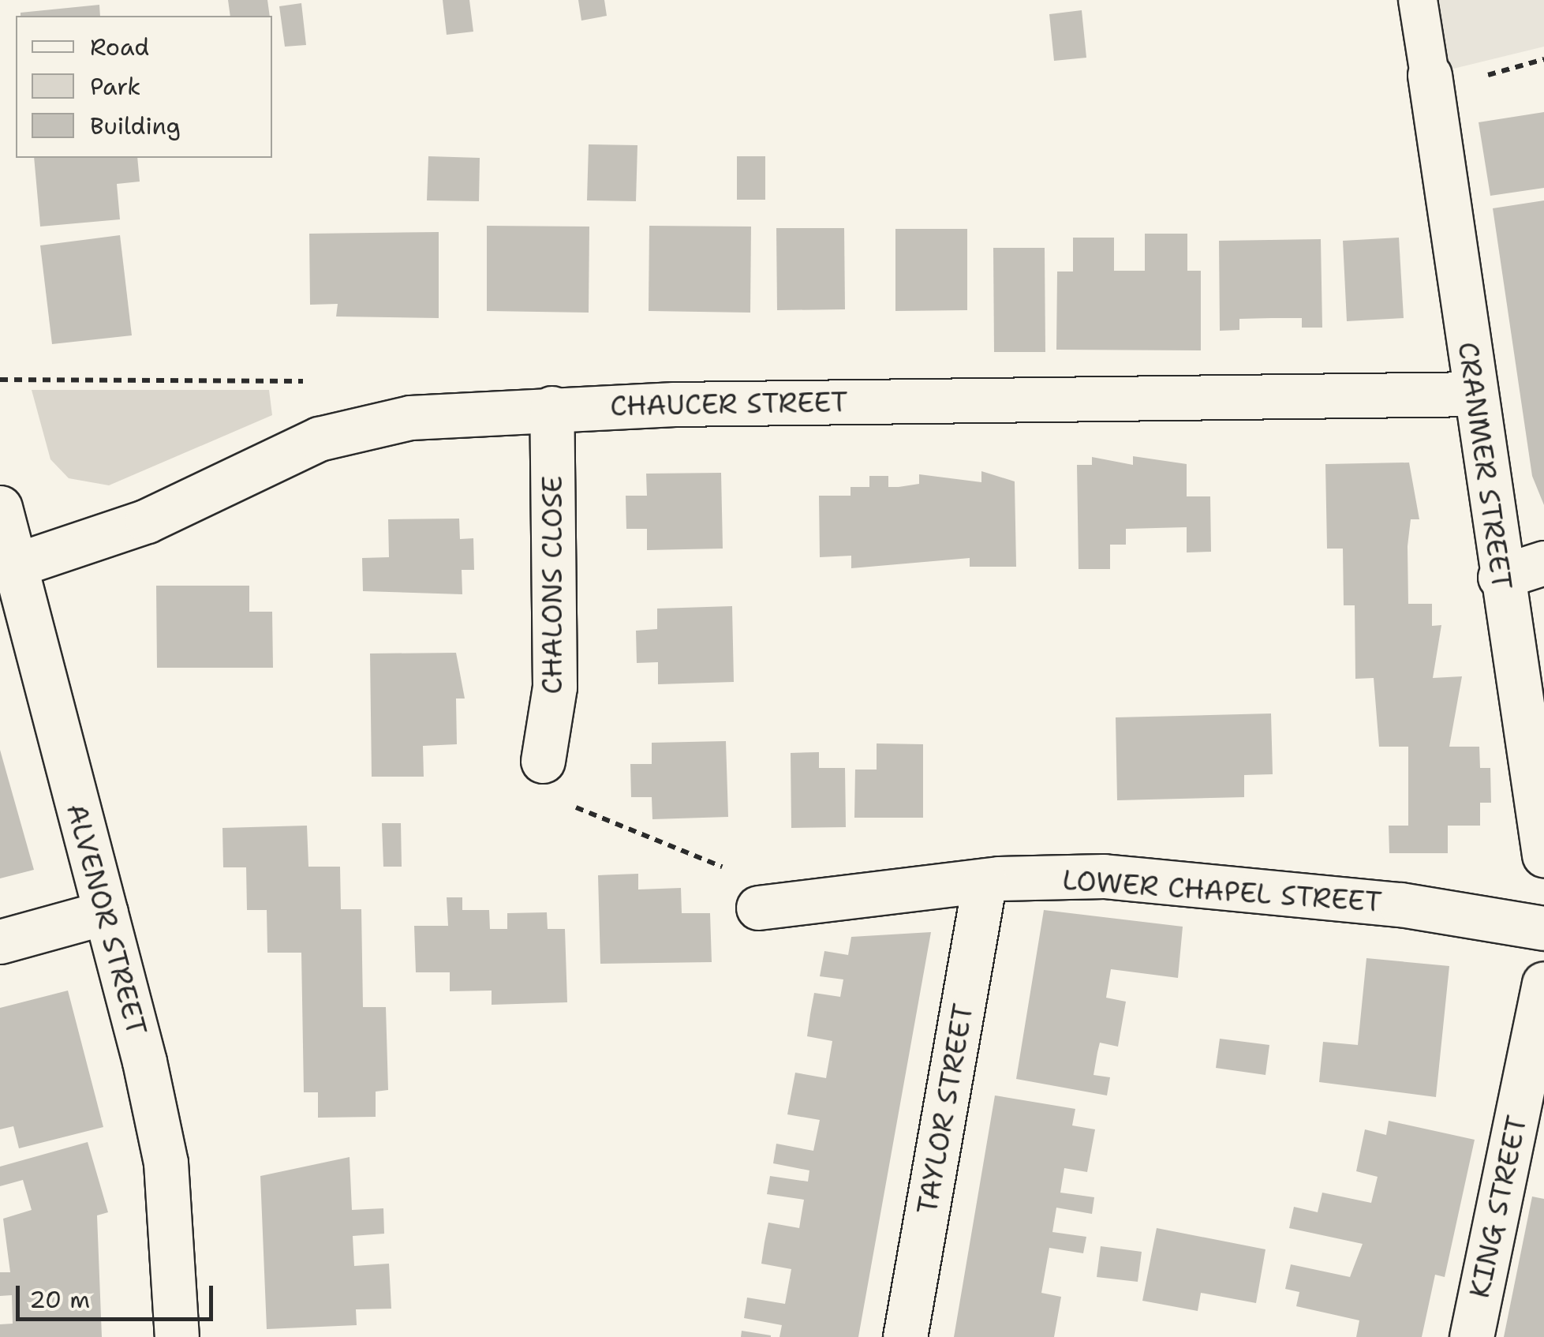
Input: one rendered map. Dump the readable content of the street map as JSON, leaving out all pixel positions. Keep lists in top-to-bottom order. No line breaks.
{"streets":{"street":["CHAUCER STREET","CRANMER STREET","CHALONS CLOSE","LOWER CHAPEL STREET","ALVENOR STREET","TAYLOR STREET","KING STREET"]},"crossings":[["CHAUCER STREET","CRANMER STREET"],["CHAUCER STREET","CHALONS CLOSE"],["CHAUCER STREET","ALVENOR STREET"],["LOWER CHAPEL STREET","TAYLOR STREET"]],"legend":["Road","Park","Building"],"scale_bar":"20 m"}
